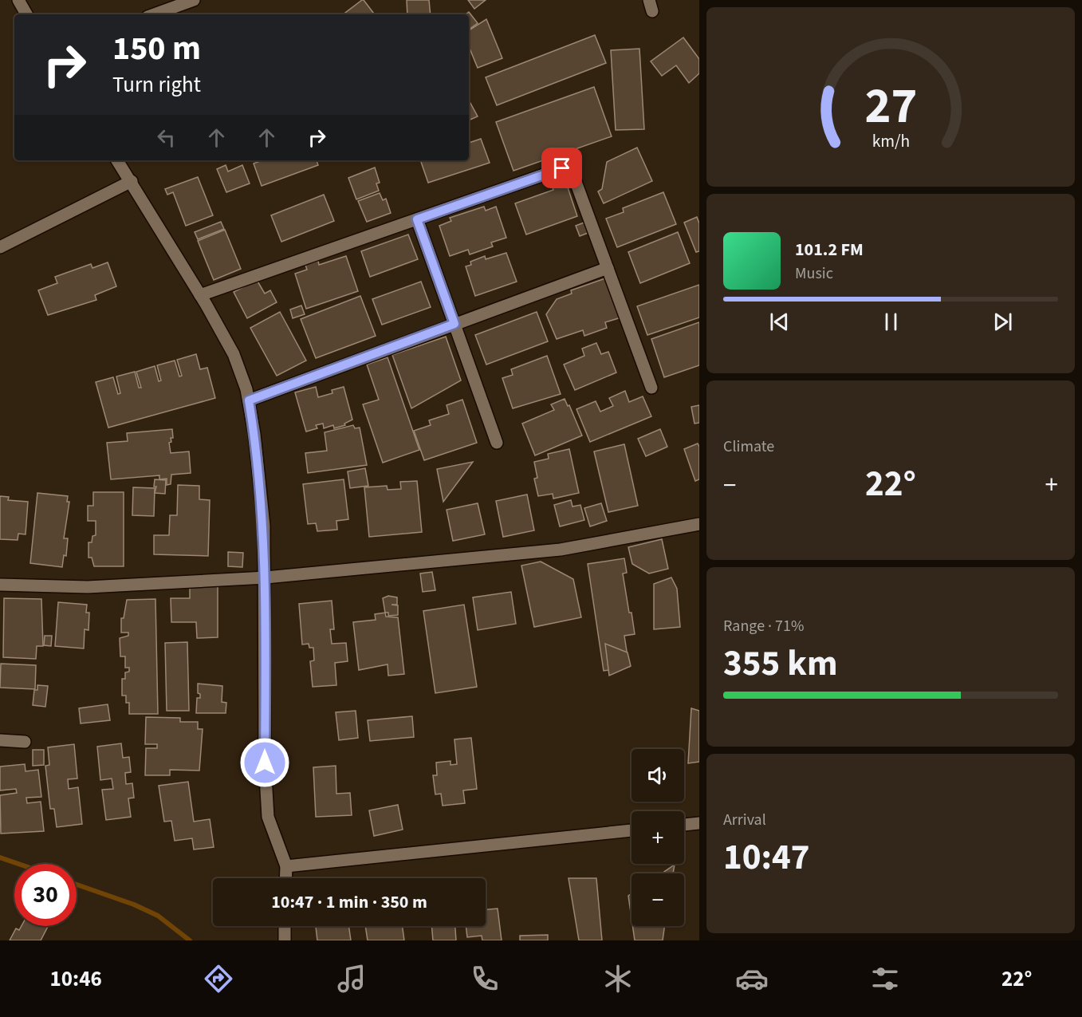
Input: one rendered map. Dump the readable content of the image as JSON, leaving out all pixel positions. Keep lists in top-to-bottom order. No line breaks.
{"page":{"turn":["150 m","Turn right"],"song":["101.2 FM","Music"],"tile":["Climate",["Range · 71%","355 km"],["Arrival","10:47"]],"heat":["−","22°","+"],"map_buttons":["+","−"],"limit":"30","trip":"10:47 · 1 min · 350 m","tabs":["10:46","22°"],"gauge":["27","km/h"]}}
